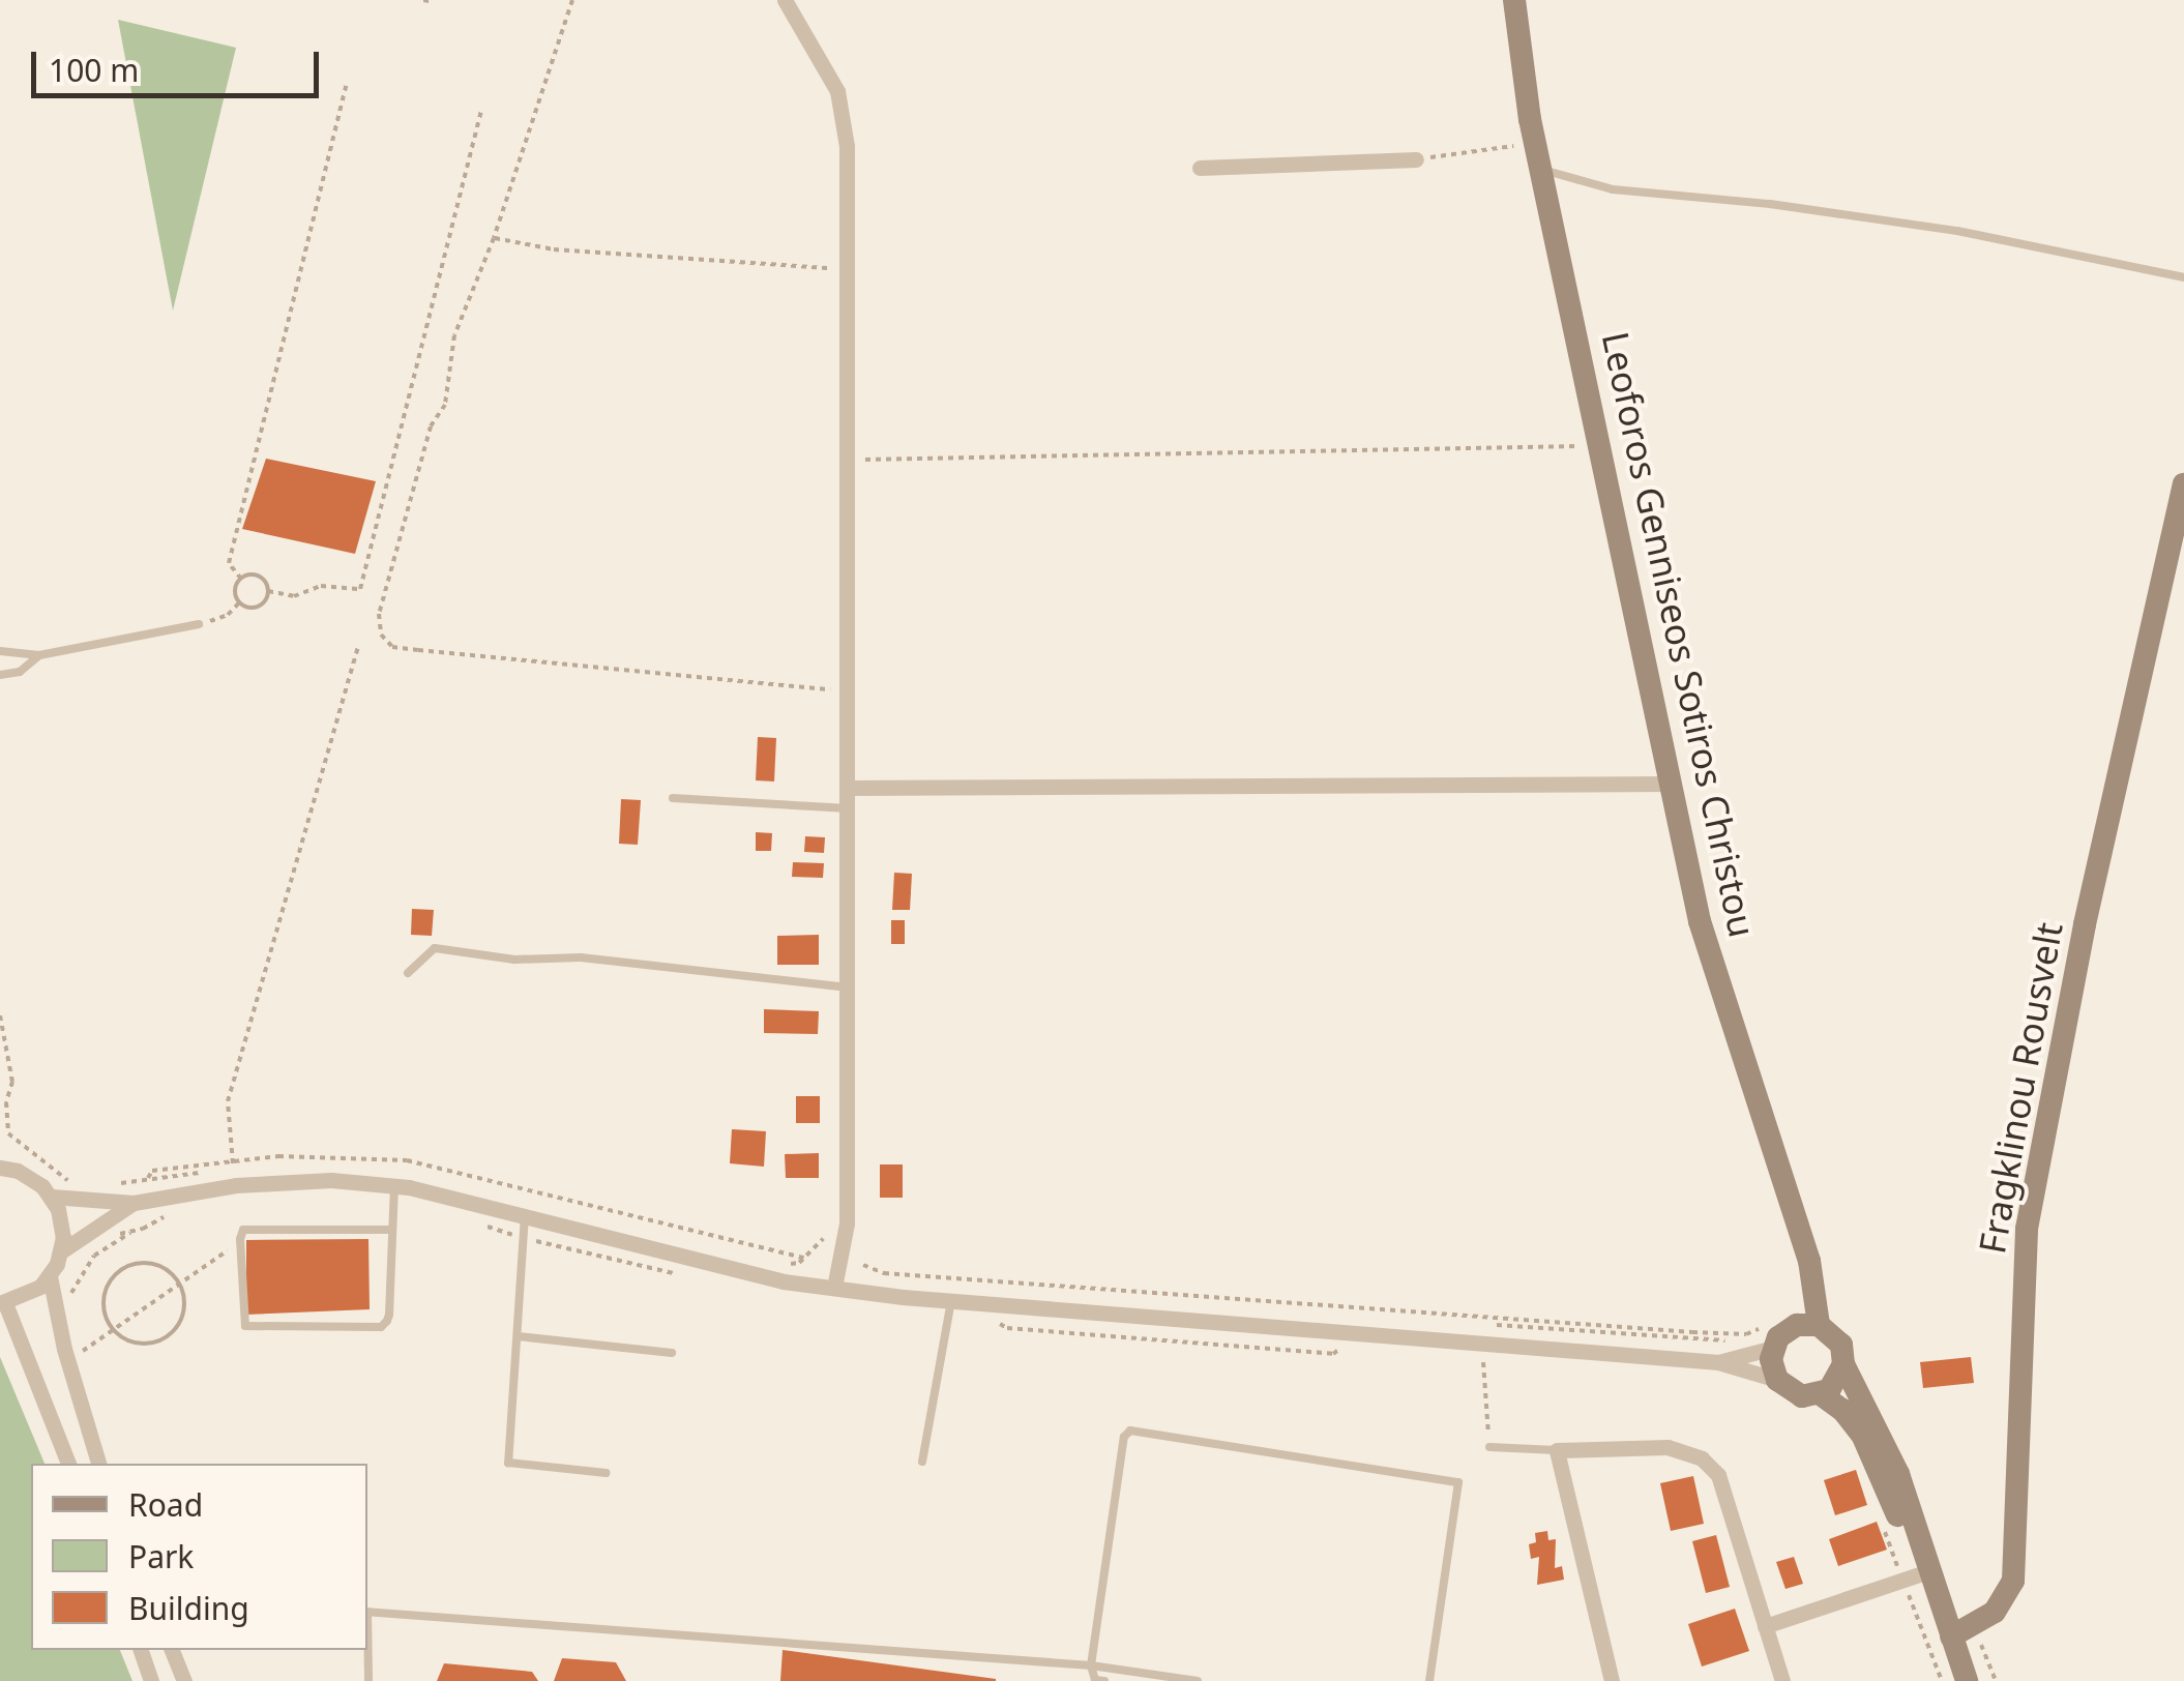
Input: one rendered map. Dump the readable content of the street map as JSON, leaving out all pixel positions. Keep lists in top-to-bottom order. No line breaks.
{"streets":{"main road":["Leoforos Genniseos Sotiros Christou","Fragklinou Rousvelt"]},"legend":["Road","Park","Building"],"scale_bar":"100 m"}
